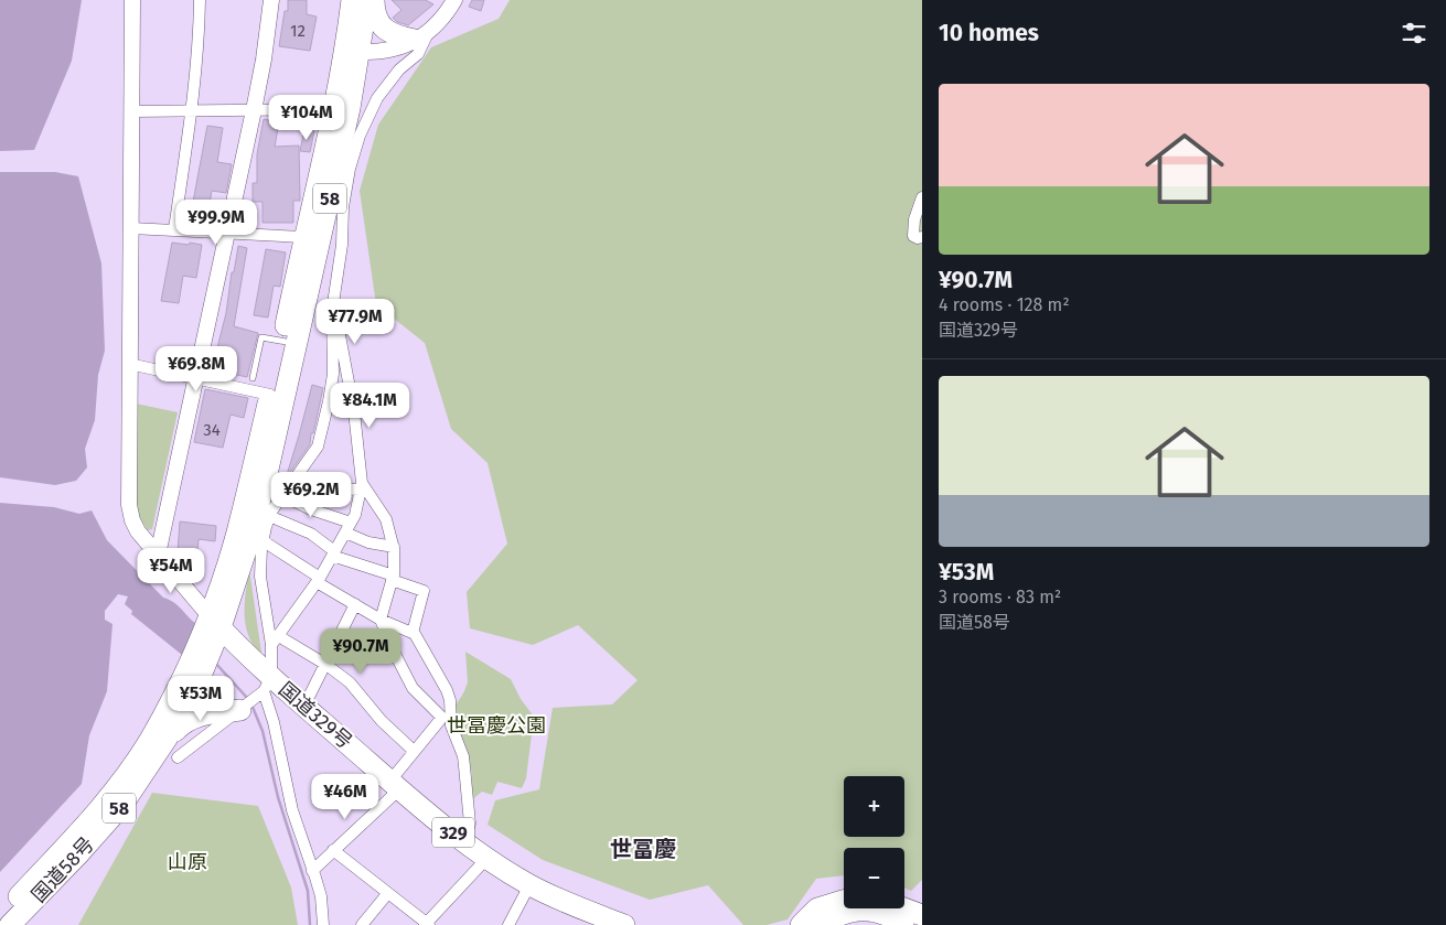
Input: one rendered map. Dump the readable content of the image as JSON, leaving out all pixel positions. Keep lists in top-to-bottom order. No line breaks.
{"streets":{"highway":["58","国道329号","329","国道58号"]},"crossings":[["国道329号","国道58号"]],"districts":["世冨慶"],"parks":["世冨慶公園","山原"],"house_numbers":["12","34"],"page":{"heading":"10 homes","list":[{"name":"¥90.7M","note":"4 rooms · 128 m² · 国道329号"},{"name":"¥53M","note":"3 rooms · 83 m² · 国道58号"}],"price":["¥104M","¥99.9M","¥77.9M","¥69.8M","¥84.1M","¥69.2M","¥54M","¥90.7M","¥53M","¥46M"],"map_buttons":["+","−"]}}
